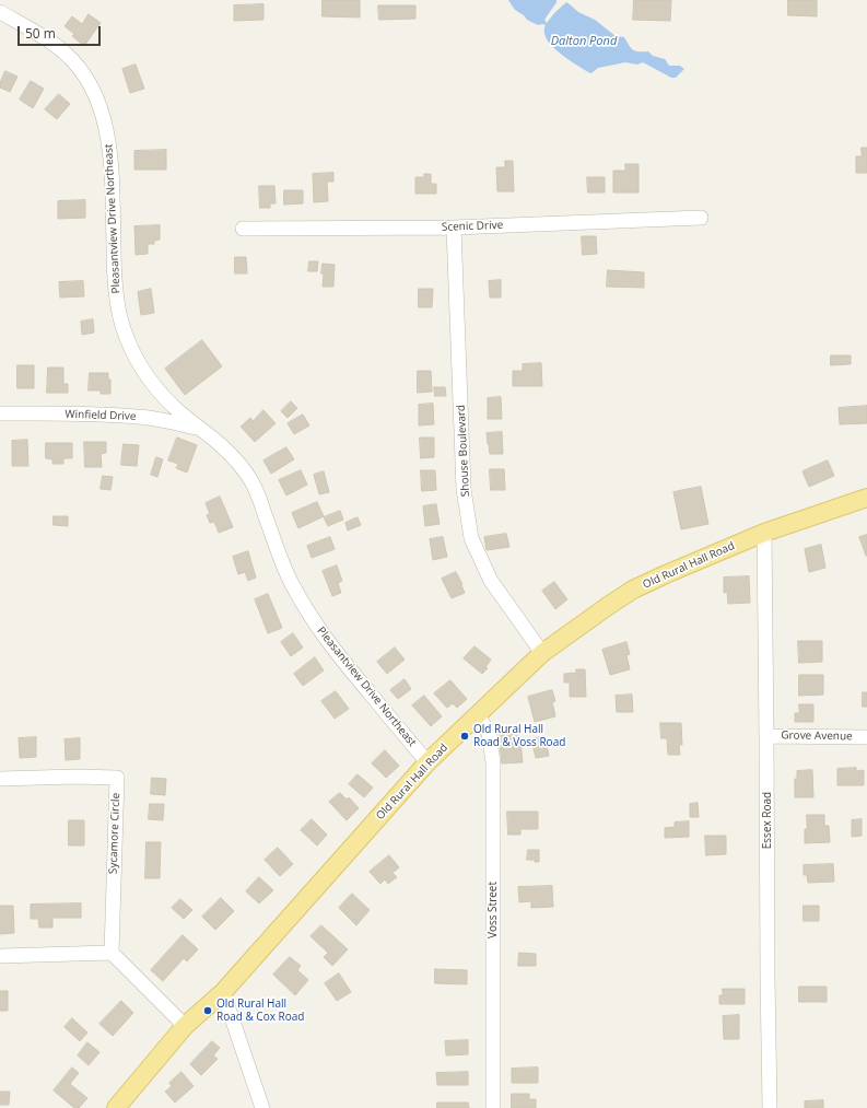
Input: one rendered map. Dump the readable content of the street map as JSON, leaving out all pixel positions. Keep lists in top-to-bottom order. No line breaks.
{"streets":{"main road":["Old Rural Hall Road"],"street":["Pleasantview Drive Northeast","Scenic Drive","Winfield Drive","Shouse Boulevard","Grove Avenue","Essex Road","Sycamore Circle","Voss Street"]},"crossings":[["Pleasantview Drive Northeast","Winfield Drive"],["Pleasantview Drive Northeast","Old Rural Hall Road"],["Scenic Drive","Shouse Boulevard"],["Shouse Boulevard","Old Rural Hall Road"],["Old Rural Hall Road","Essex Road"],["Old Rural Hall Road","Voss Street"],["Grove Avenue","Essex Road"]],"water":["Dalton Pond"],"places":["Old Rural Hall Road & Voss Road","Old Rural Hall Road & Cox Road"],"scale_bar":"50 m"}
